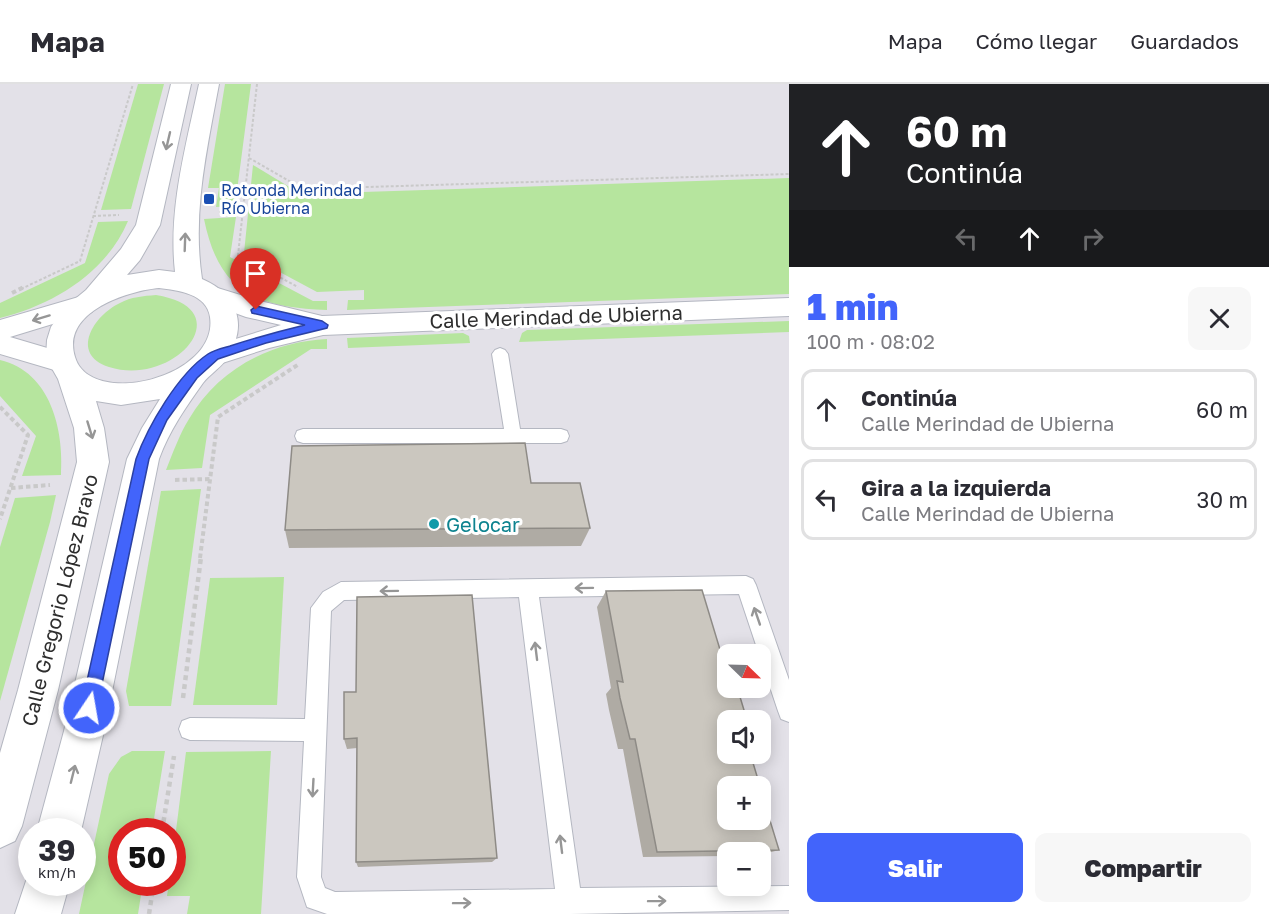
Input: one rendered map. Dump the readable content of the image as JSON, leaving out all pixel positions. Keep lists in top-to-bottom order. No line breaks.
{"streets":{"main road":["Calle Merindad de Ubierna","Calle Gregorio López Bravo"]},"crossings":[["Calle Merindad de Ubierna","Calle Gregorio López Bravo"]],"places":{"transit":["Rotonda Merindad Río Ubierna"],"other":["Gelocar"]},"north":"bottom right","page":{"header":"Mapa","nav":["Mapa","Cómo llegar","Guardados"],"turn":["60 m","Continúa"],"heading":["1 min","100 m · 08:02"],"list":[{"name":"Continúa","note":"Calle Merindad de Ubierna","value":"60 m"},{"name":"Gira a la izquierda","note":"Calle Merindad de Ubierna","value":"30 m"}],"map_buttons":["+","−"],"speed":"39 km/h","limit":"50","buttons":["Salir","Compartir"]}}
